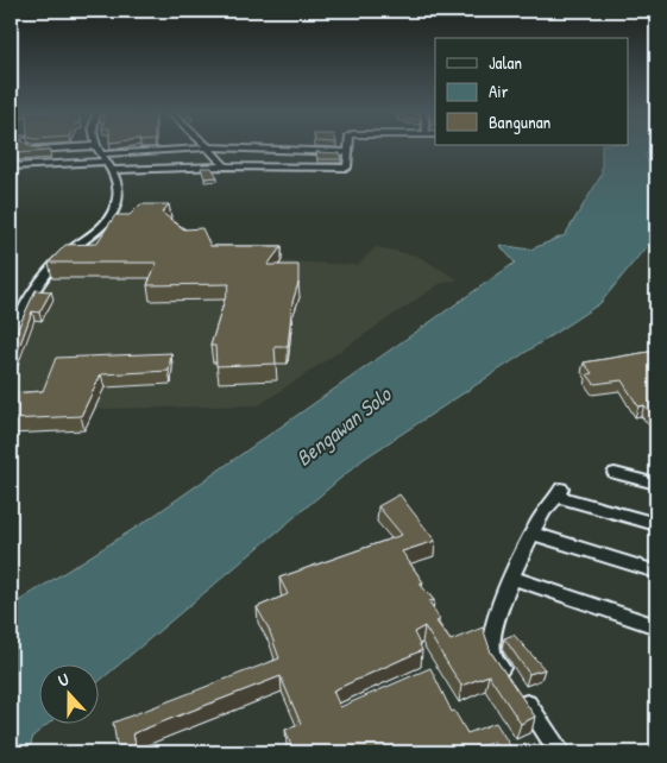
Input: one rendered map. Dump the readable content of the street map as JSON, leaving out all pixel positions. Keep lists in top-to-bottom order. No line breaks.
{"water":["Bengawan Solo"],"legend":["Jalan","Air","Bangunan"],"north":"top"}
